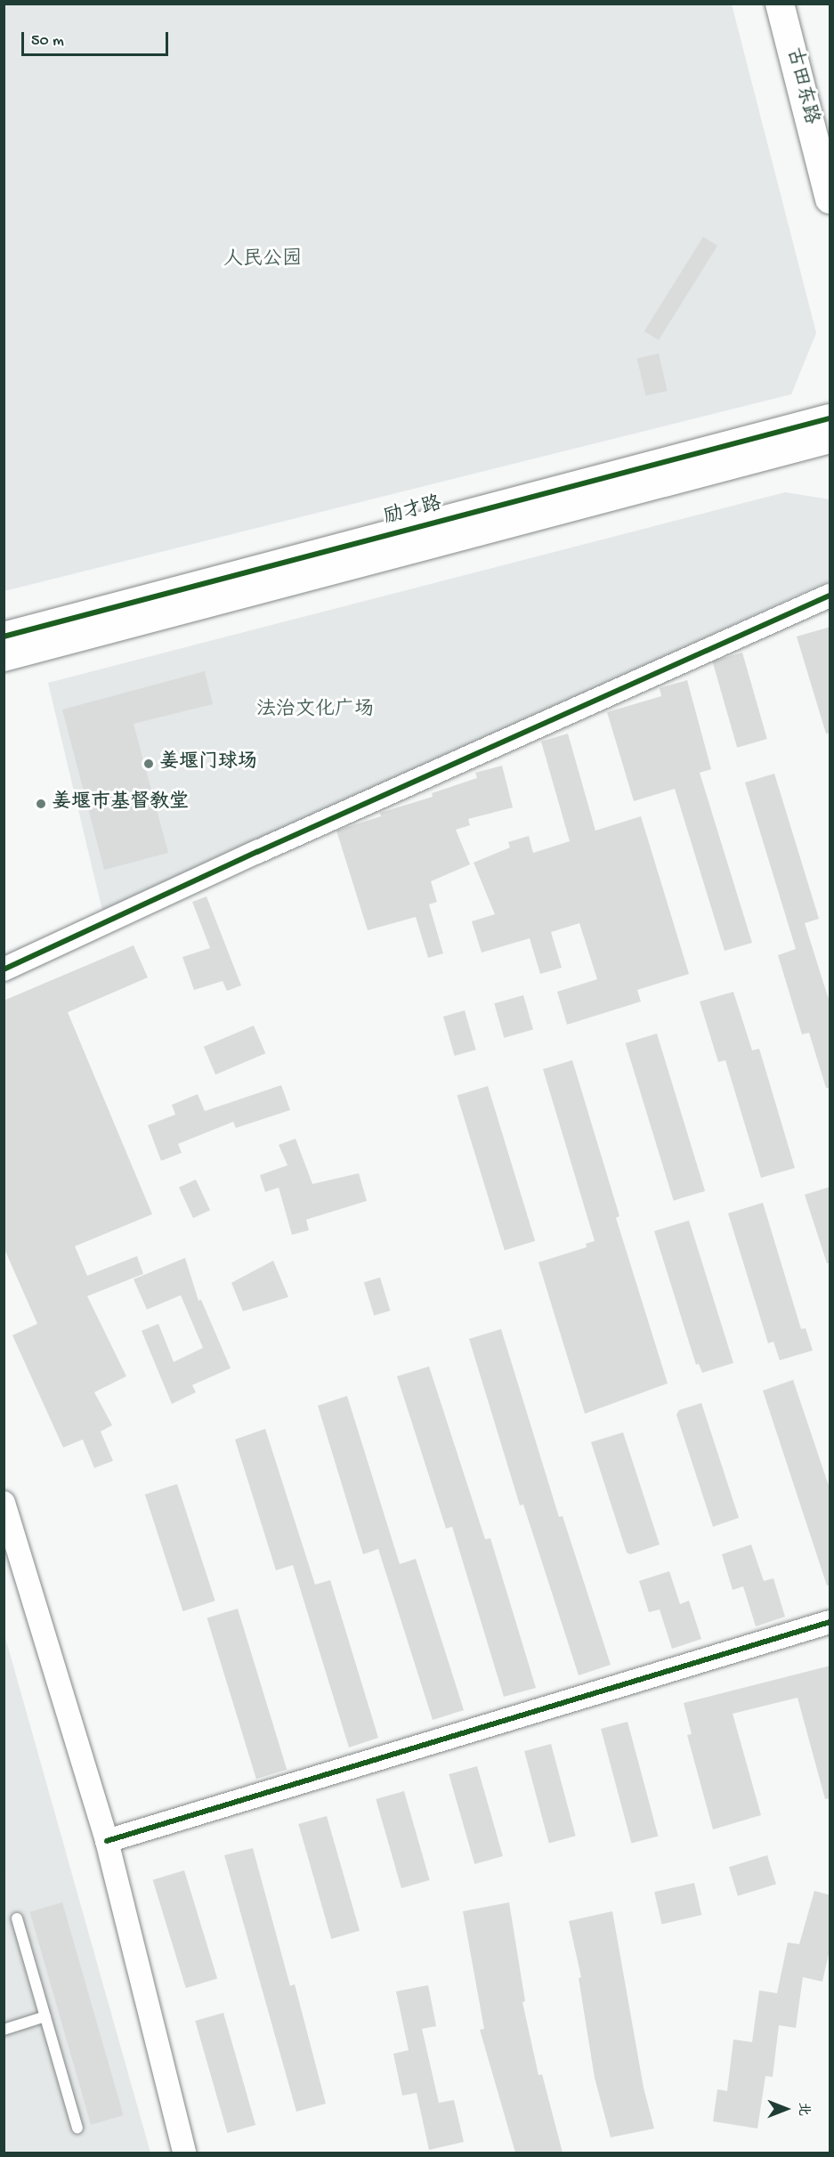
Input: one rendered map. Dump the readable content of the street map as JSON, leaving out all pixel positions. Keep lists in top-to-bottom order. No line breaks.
{"streets":{"street":["古田东路","励才路"]},"parks":["人民公园","法治文化广场"],"places":["姜堰门球场","姜堰市基督教堂"],"scale_bar":"50 m","north":"right"}
